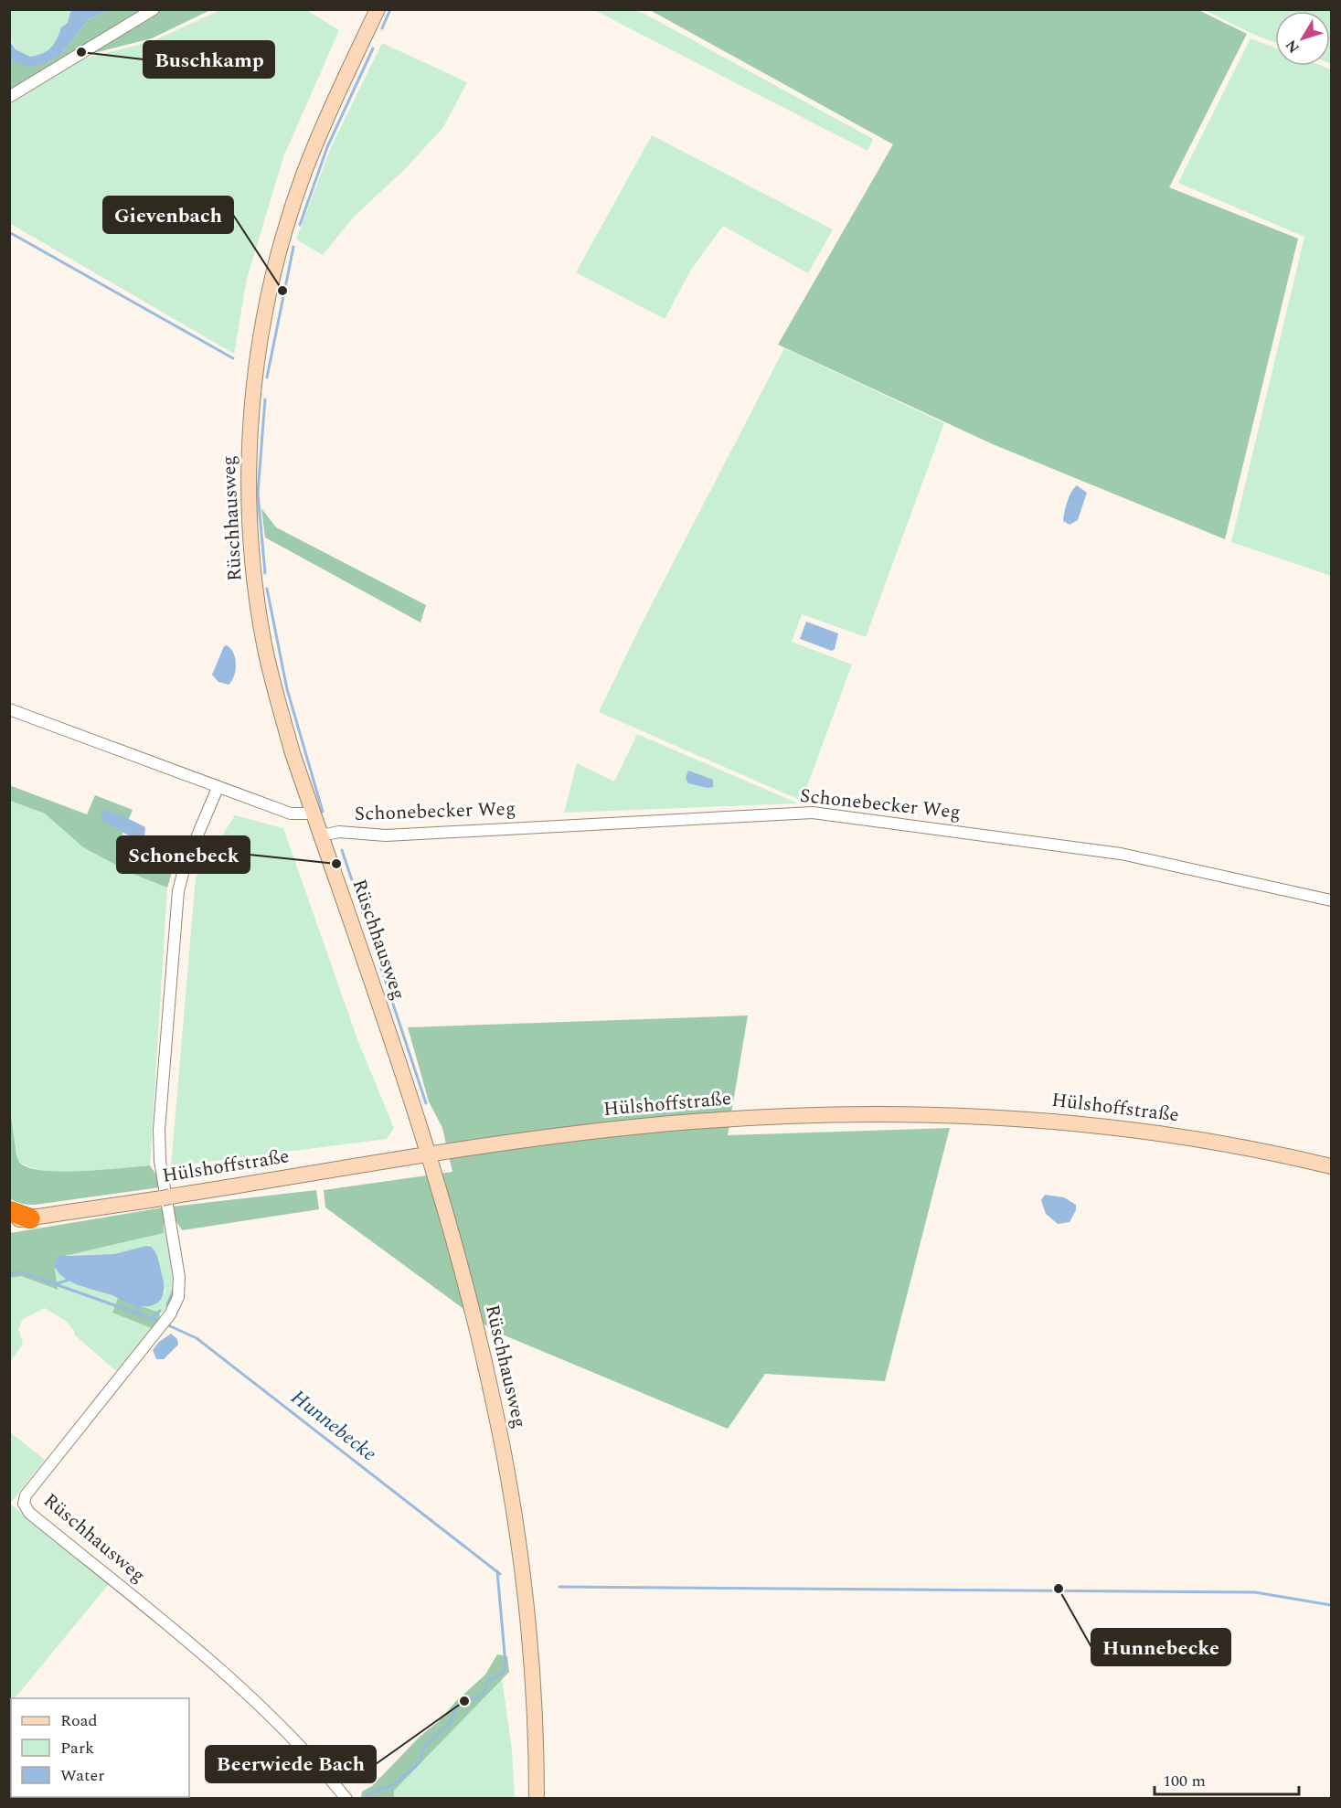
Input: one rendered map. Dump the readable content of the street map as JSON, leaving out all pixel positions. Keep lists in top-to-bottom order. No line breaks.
{"streets":{"main road":["Rüschhausweg","Hülshoffstraße"],"street":["Schonebecker Weg"]},"crossings":[["Rüschhausweg","Schonebecker Weg"],["Rüschhausweg","Hülshoffstraße"]],"water":["Hunnebecke"],"places":["Buschkamp","Gievenbach","Schonebeck","Hunnebecke","Beerwiede Bach"],"legend":["Road","Park","Water"],"scale_bar":"100 m","north":"bottom left"}
